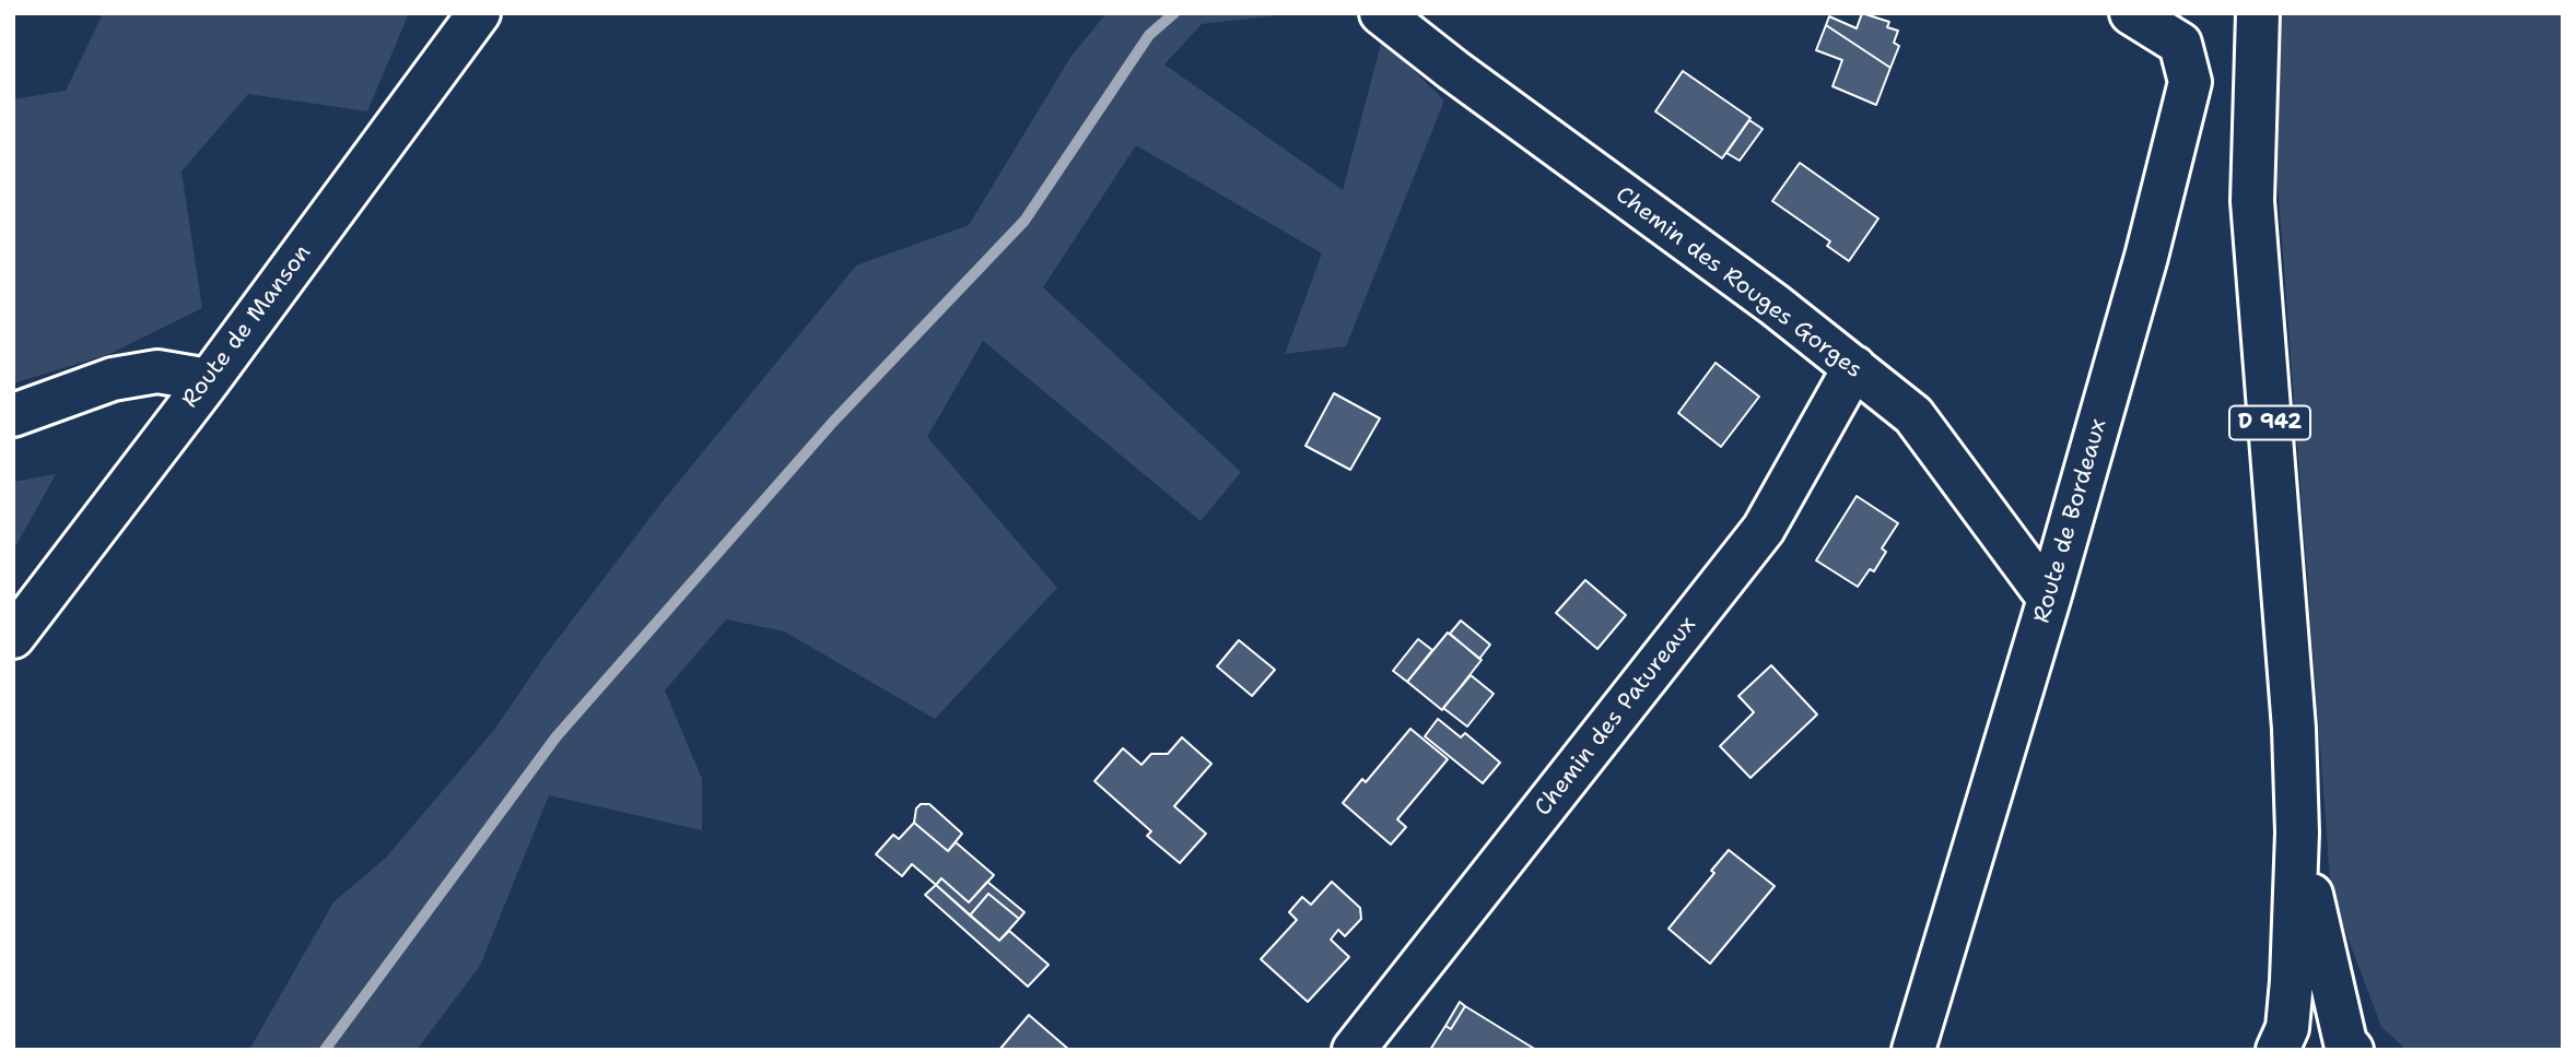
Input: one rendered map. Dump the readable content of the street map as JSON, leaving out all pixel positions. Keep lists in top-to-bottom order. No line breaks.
{"streets":{"street":["Chemin des Rouges Gorges","Route de Manson","D 942","Route de Bordeaux","Chemin des Patureaux"]},"crossings":[["Chemin des Rouges Gorges","Route de Bordeaux"],["Chemin des Rouges Gorges","Chemin des Patureaux"]]}
